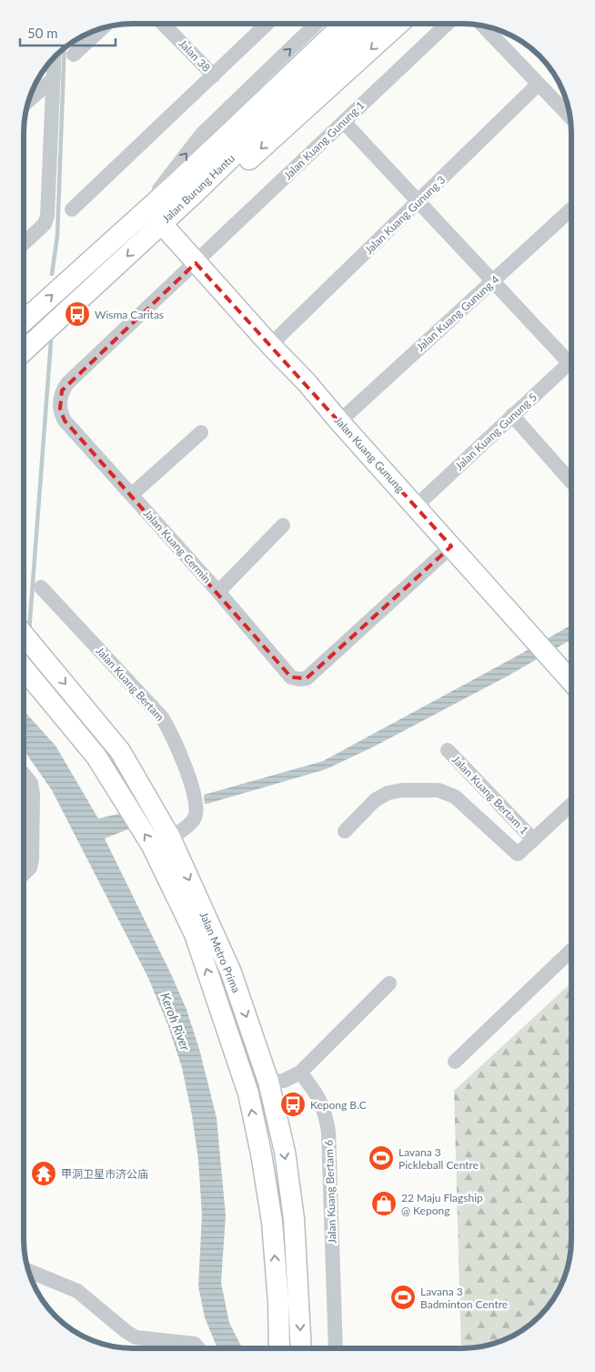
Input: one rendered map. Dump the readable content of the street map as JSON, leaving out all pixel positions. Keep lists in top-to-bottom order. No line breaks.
{"streets":{"main road":["Jalan Burung Hantu","Jalan Kuang Gunung","Jalan Metro Prima"],"street":["Jalan 38","Jalan Kuang Gunung 1","Jalan Kuang Gunung 3","Jalan Kuang Gunung 4","Jalan Kuang Gunung 5","Jalan Kuang Cermin","Jalan Kuang Bertam","Jalan Kuang Bertam 1","Jalan Kuang Bertam 6"]},"crossings":[["Jalan Kuang Gunung 1","Jalan Kuang Gunung"],["Jalan Kuang Gunung 1","Jalan Kuang Cermin"],["Jalan Burung Hantu","Jalan Kuang Gunung"],["Jalan Kuang Gunung 3","Jalan Kuang Gunung"],["Jalan Kuang Gunung 4","Jalan Kuang Gunung"],["Jalan Kuang Gunung 5","Jalan Kuang Gunung"],["Jalan Kuang Gunung","Jalan Kuang Cermin"],["Jalan Kuang Bertam","Jalan Metro Prima"]],"water":["Keroh River"],"places":{"bus stop":["Wisma Caritas","Kepong B.C"],"sports":["Lavana 3 Pickleball Centre","Lavana 3 Badminton Centre"],"temple":["甲洞卫星市济公庙"],"shop":["22 Maju Flagship @ Kepong"]},"scale_bar":"50 m"}
